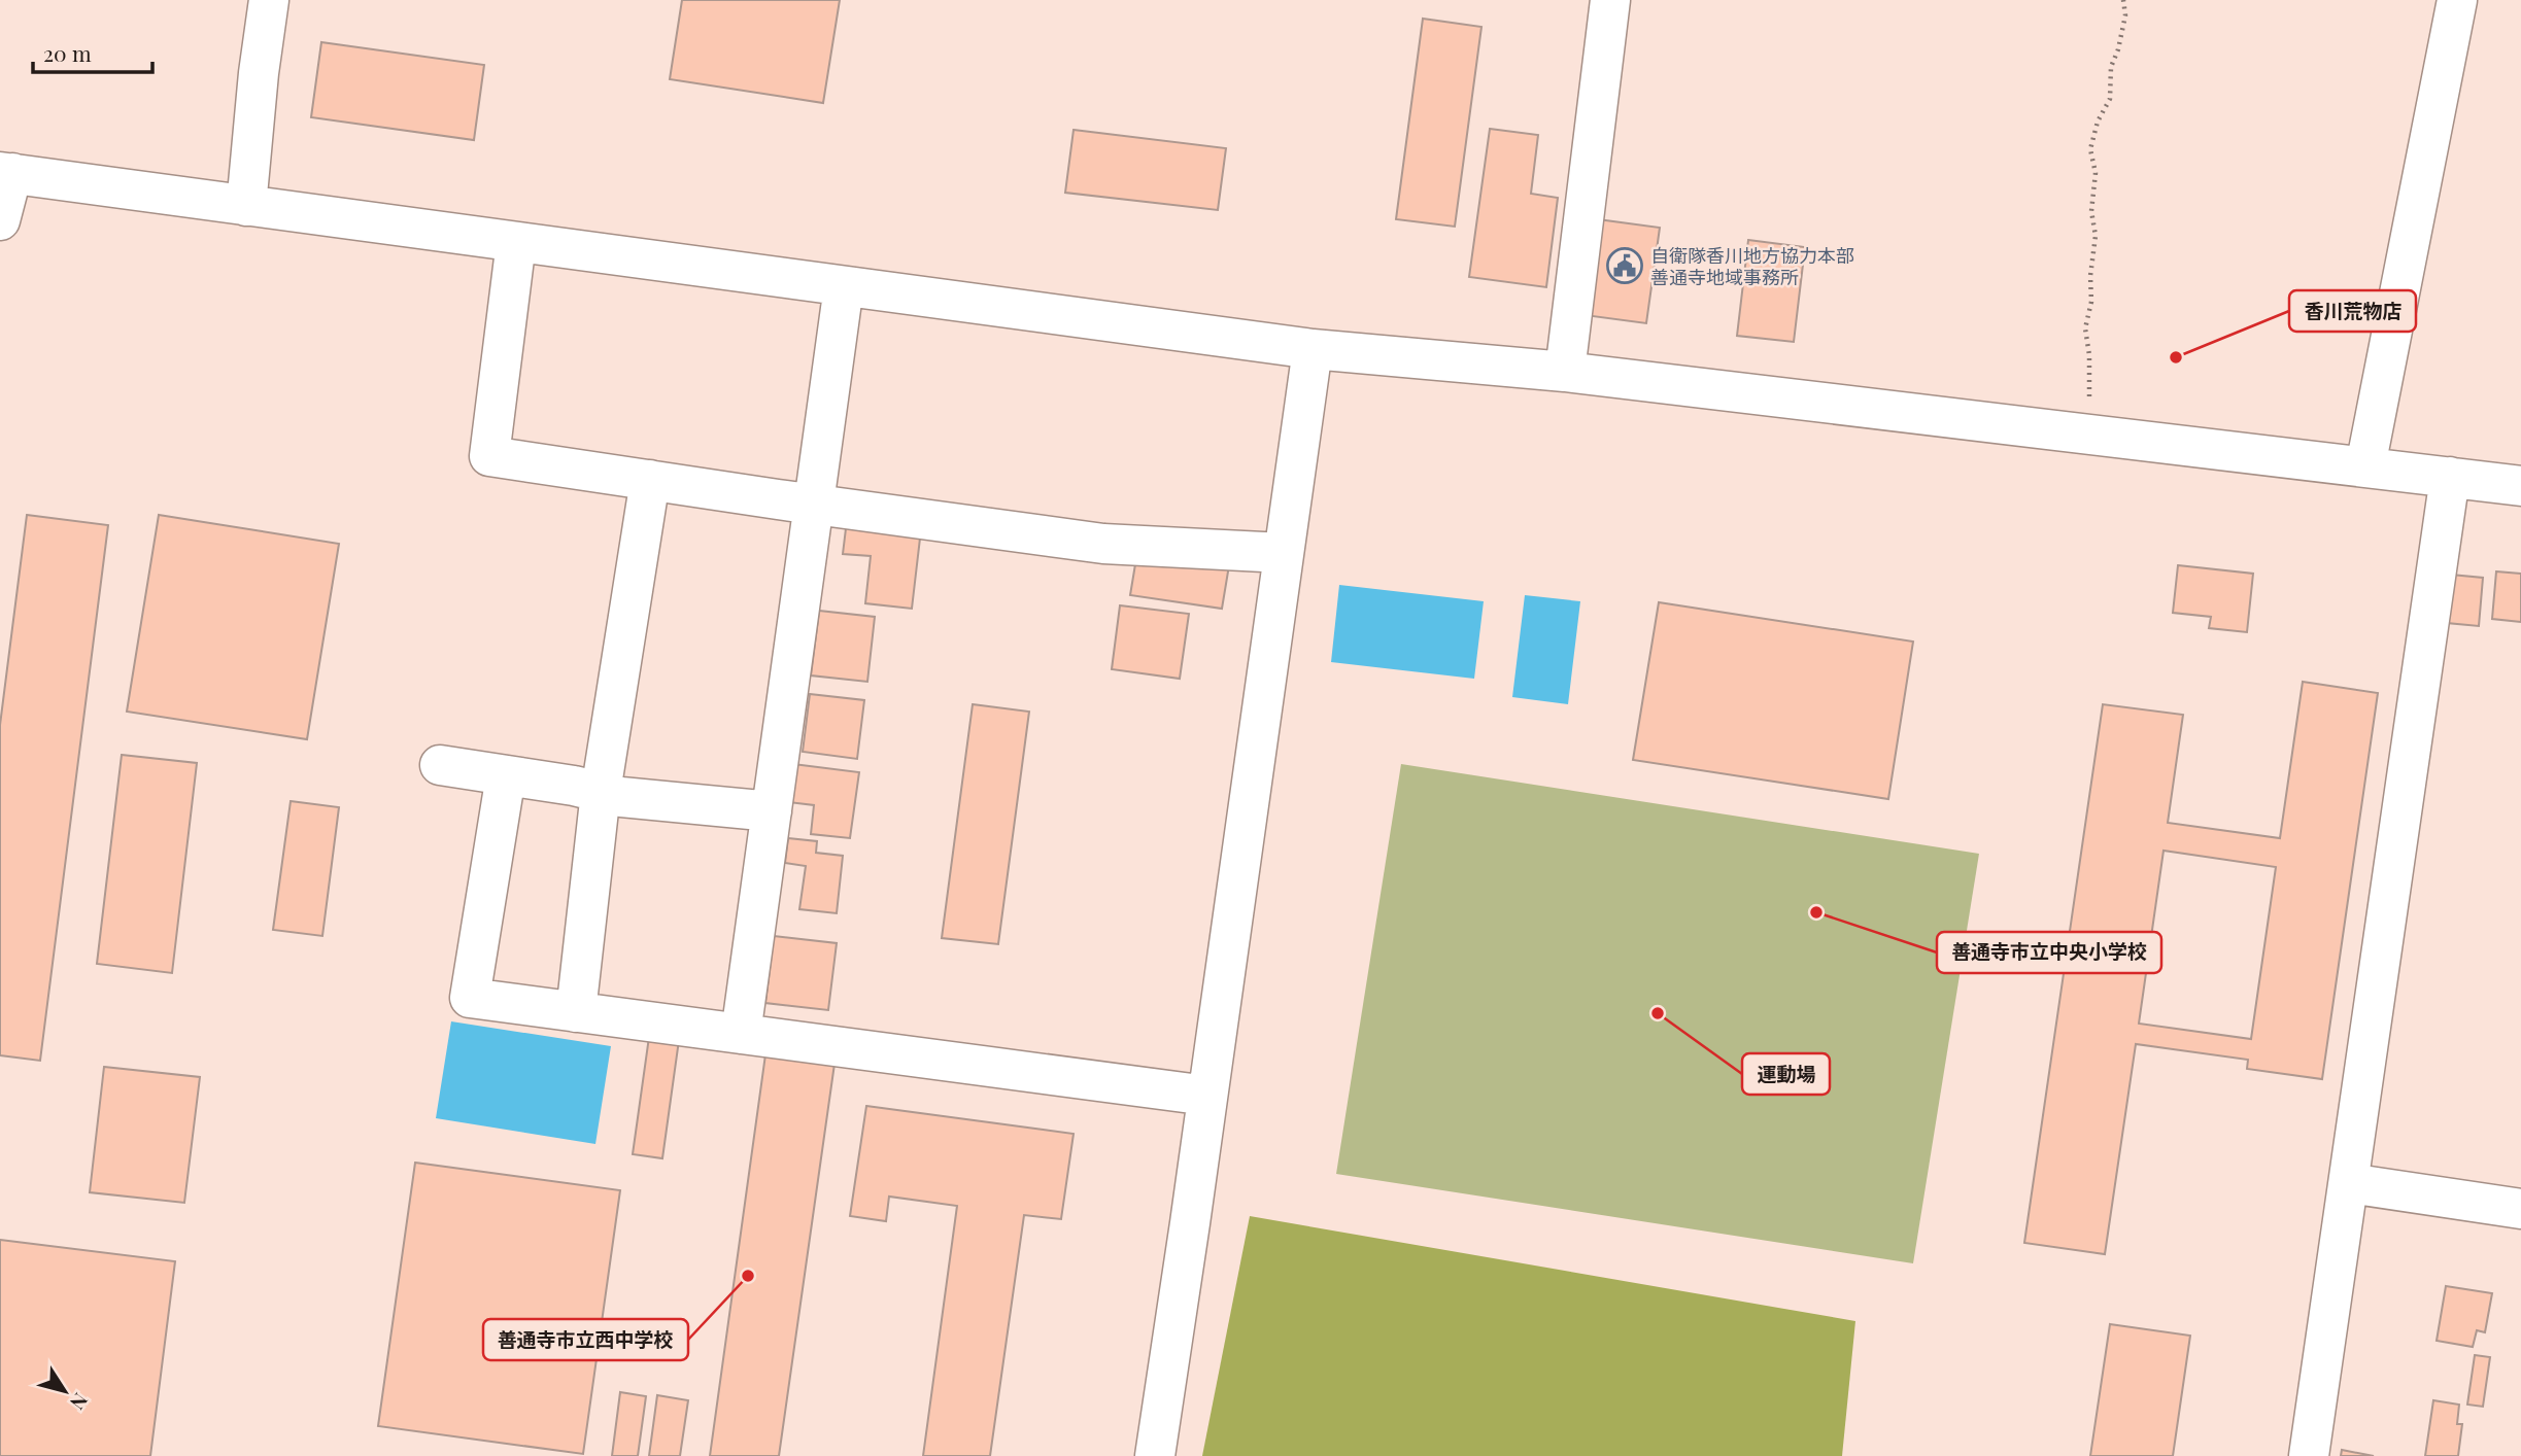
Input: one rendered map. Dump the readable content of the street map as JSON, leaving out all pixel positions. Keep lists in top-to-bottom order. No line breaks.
{"places":{"public building":["自衛隊香川地方協力本部 善通寺地域事務所"],"other":["香川荒物店","善通寺市立中央小学校","運動場","善通寺市立西中学校"]},"scale_bar":"20 m","north":"bottom right"}
